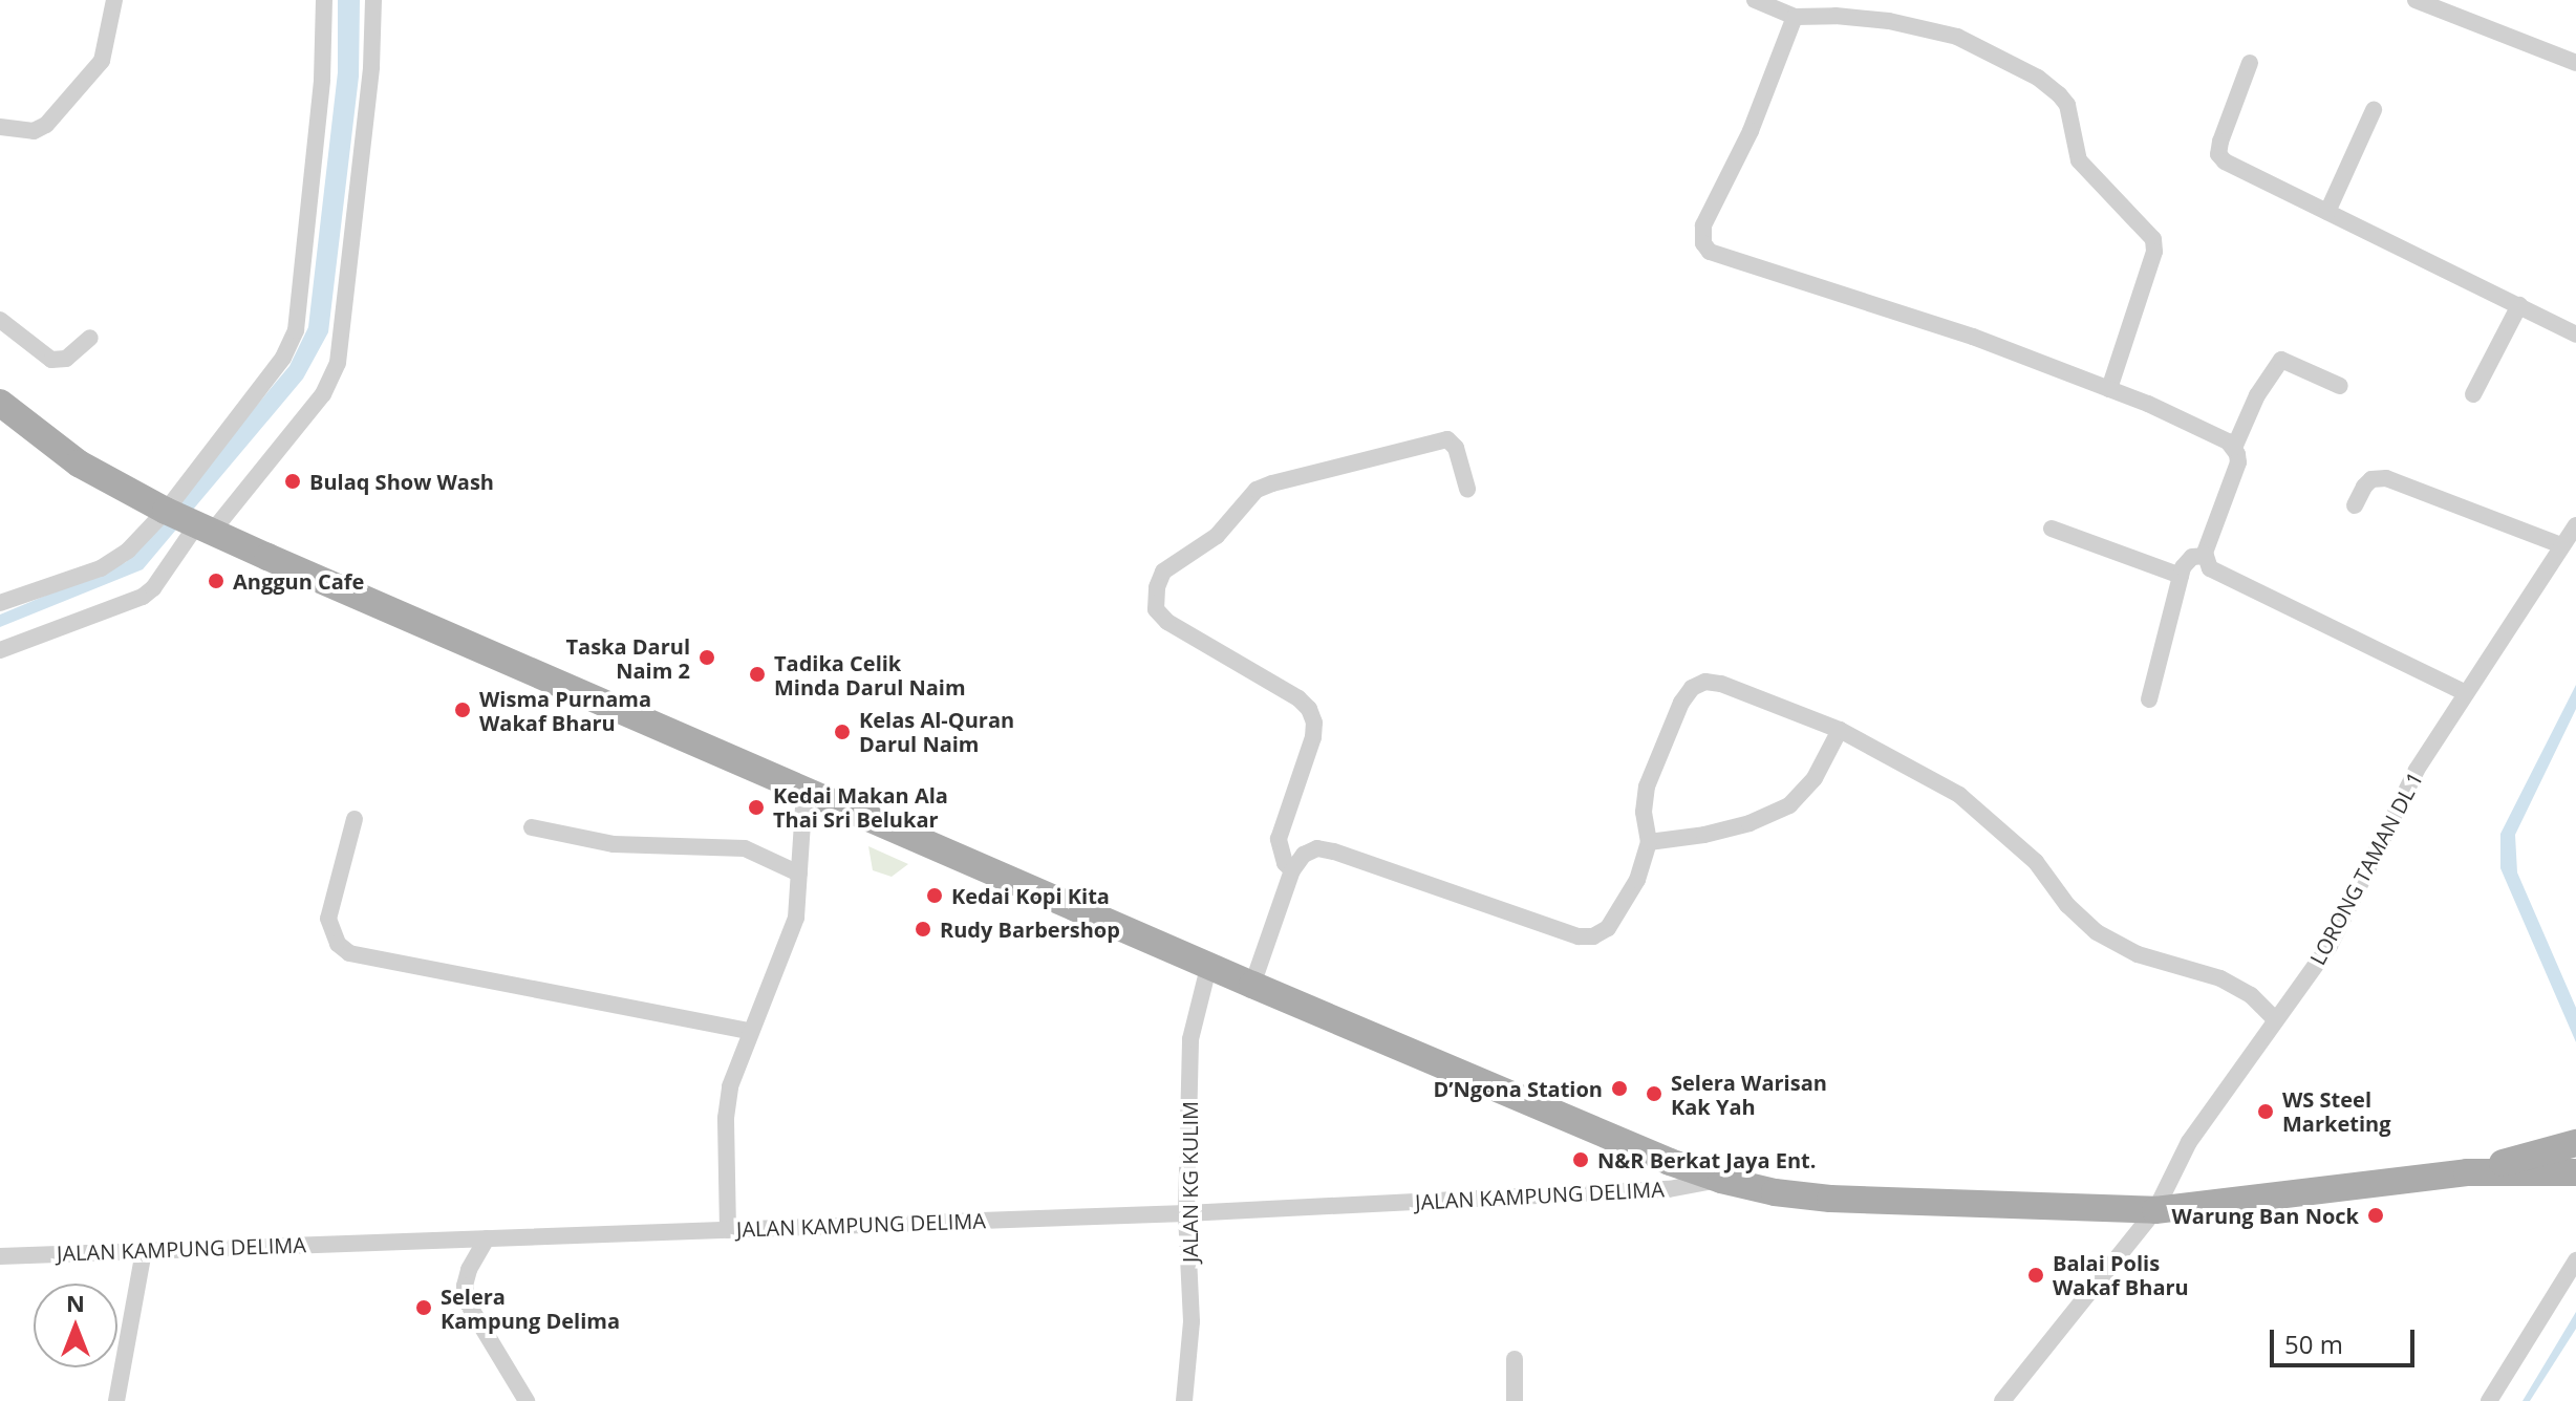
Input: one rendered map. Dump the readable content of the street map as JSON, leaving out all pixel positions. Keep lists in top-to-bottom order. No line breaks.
{"streets":{"street":["LORONG TAMAN DL 1","JALAN KG KULIM","JALAN KAMPUNG DELIMA"]},"crossings":[["JALAN KG KULIM","JALAN KAMPUNG DELIMA"]],"places":["Bulaq Show Wash","Anggun Cafe","Taska Darul Naim 2","Tadika Celik Minda Darul Naim","Wisma Purnama Wakaf Bharu","Kelas Al-Quran Darul Naim","Kedai Makan Ala Thai Sri Belukar","Kedai Kopi Kita","Rudy Barbershop","D’Ngona Station","Selera Warisan Kak Yah","WS Steel Marketing","N&R Berkat Jaya Ent.","Warung Ban Nock","Balai Polis Wakaf Bharu","Selera Kampung Delima"],"scale_bar":"50 m","north":"top"}
